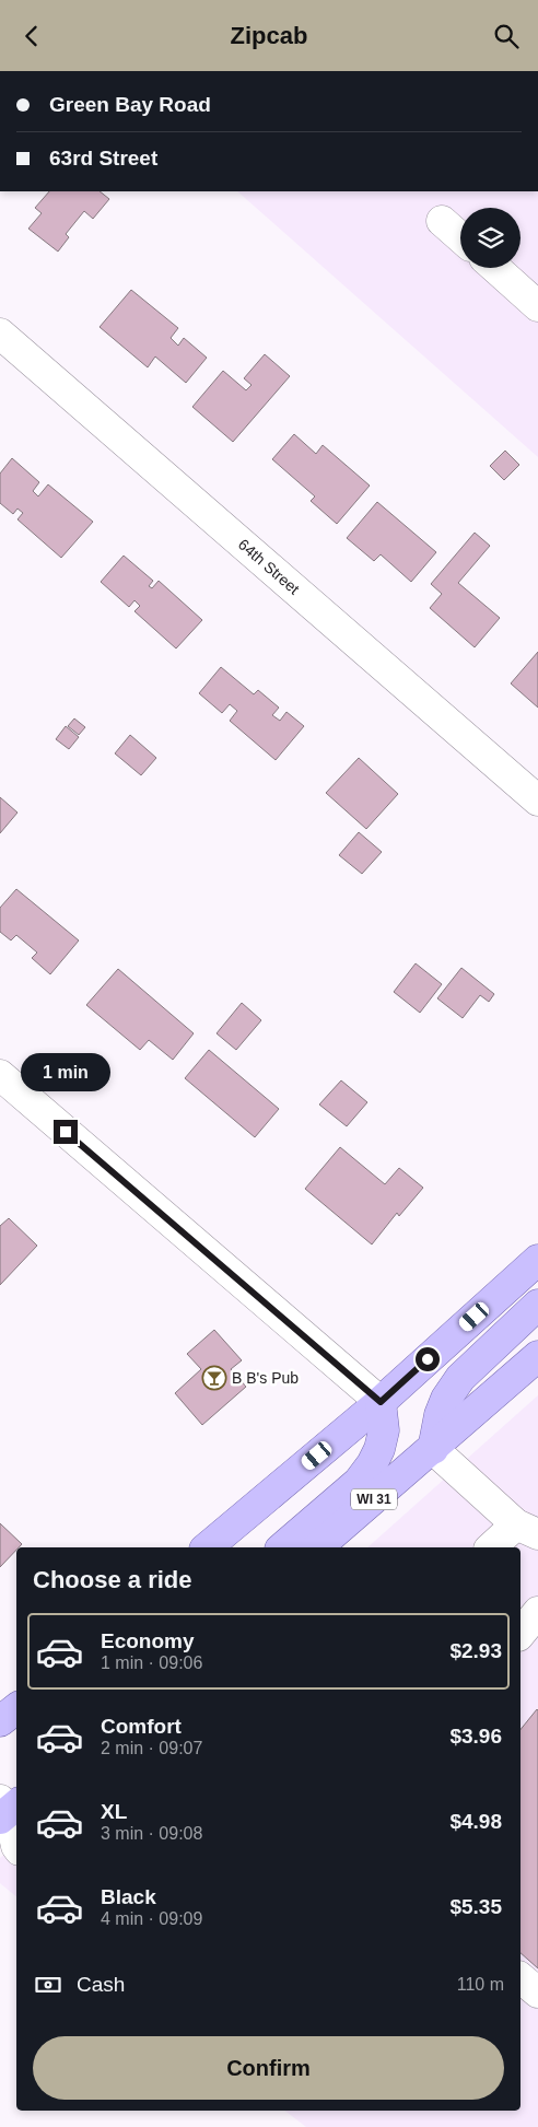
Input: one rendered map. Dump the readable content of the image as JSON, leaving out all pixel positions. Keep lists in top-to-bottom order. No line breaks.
{"streets":{"main road":["WI 31"],"street":["64th Street"]},"places":{"bar":["B B's Pub"]},"page":{"header":"Zipcab","banner":["Green Bay Road","63rd Street"],"bubble":"1 min","heading":"Choose a ride","list":[{"name":"Economy","note":"1 min · 09:06","value":"$2.93"},{"name":"Comfort","note":"2 min · 09:07","value":"$3.96"},{"name":"XL","note":"3 min · 09:08","value":"$4.98"},{"name":"Black","note":"4 min · 09:09","value":"$5.35"}],"pay":["Cash","110 m"],"buttons":"Confirm"}}
